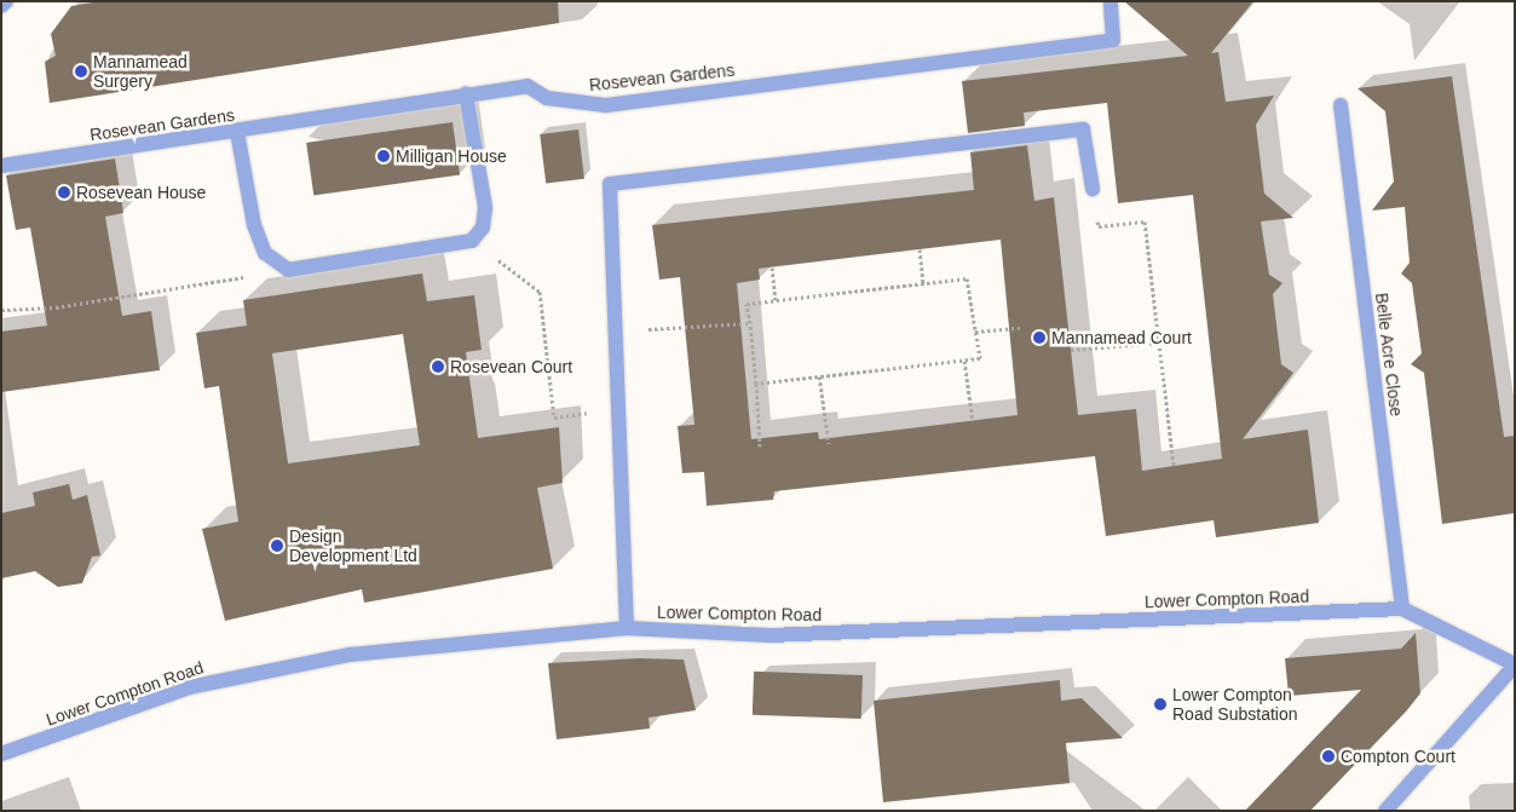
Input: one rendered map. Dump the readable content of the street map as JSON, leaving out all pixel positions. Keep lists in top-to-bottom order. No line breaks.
{"streets":{"street":["Rosevean Gardens","Belle Acre Close","Lower Compton Road"]},"crossings":[["Belle Acre Close","Lower Compton Road"]],"places":["Mannamead Surgery","Milligan House","Rosevean House","Mannamead Court","Rosevean Court","Design Development Ltd","Lower Compton Road Substation","Compton Court"]}
